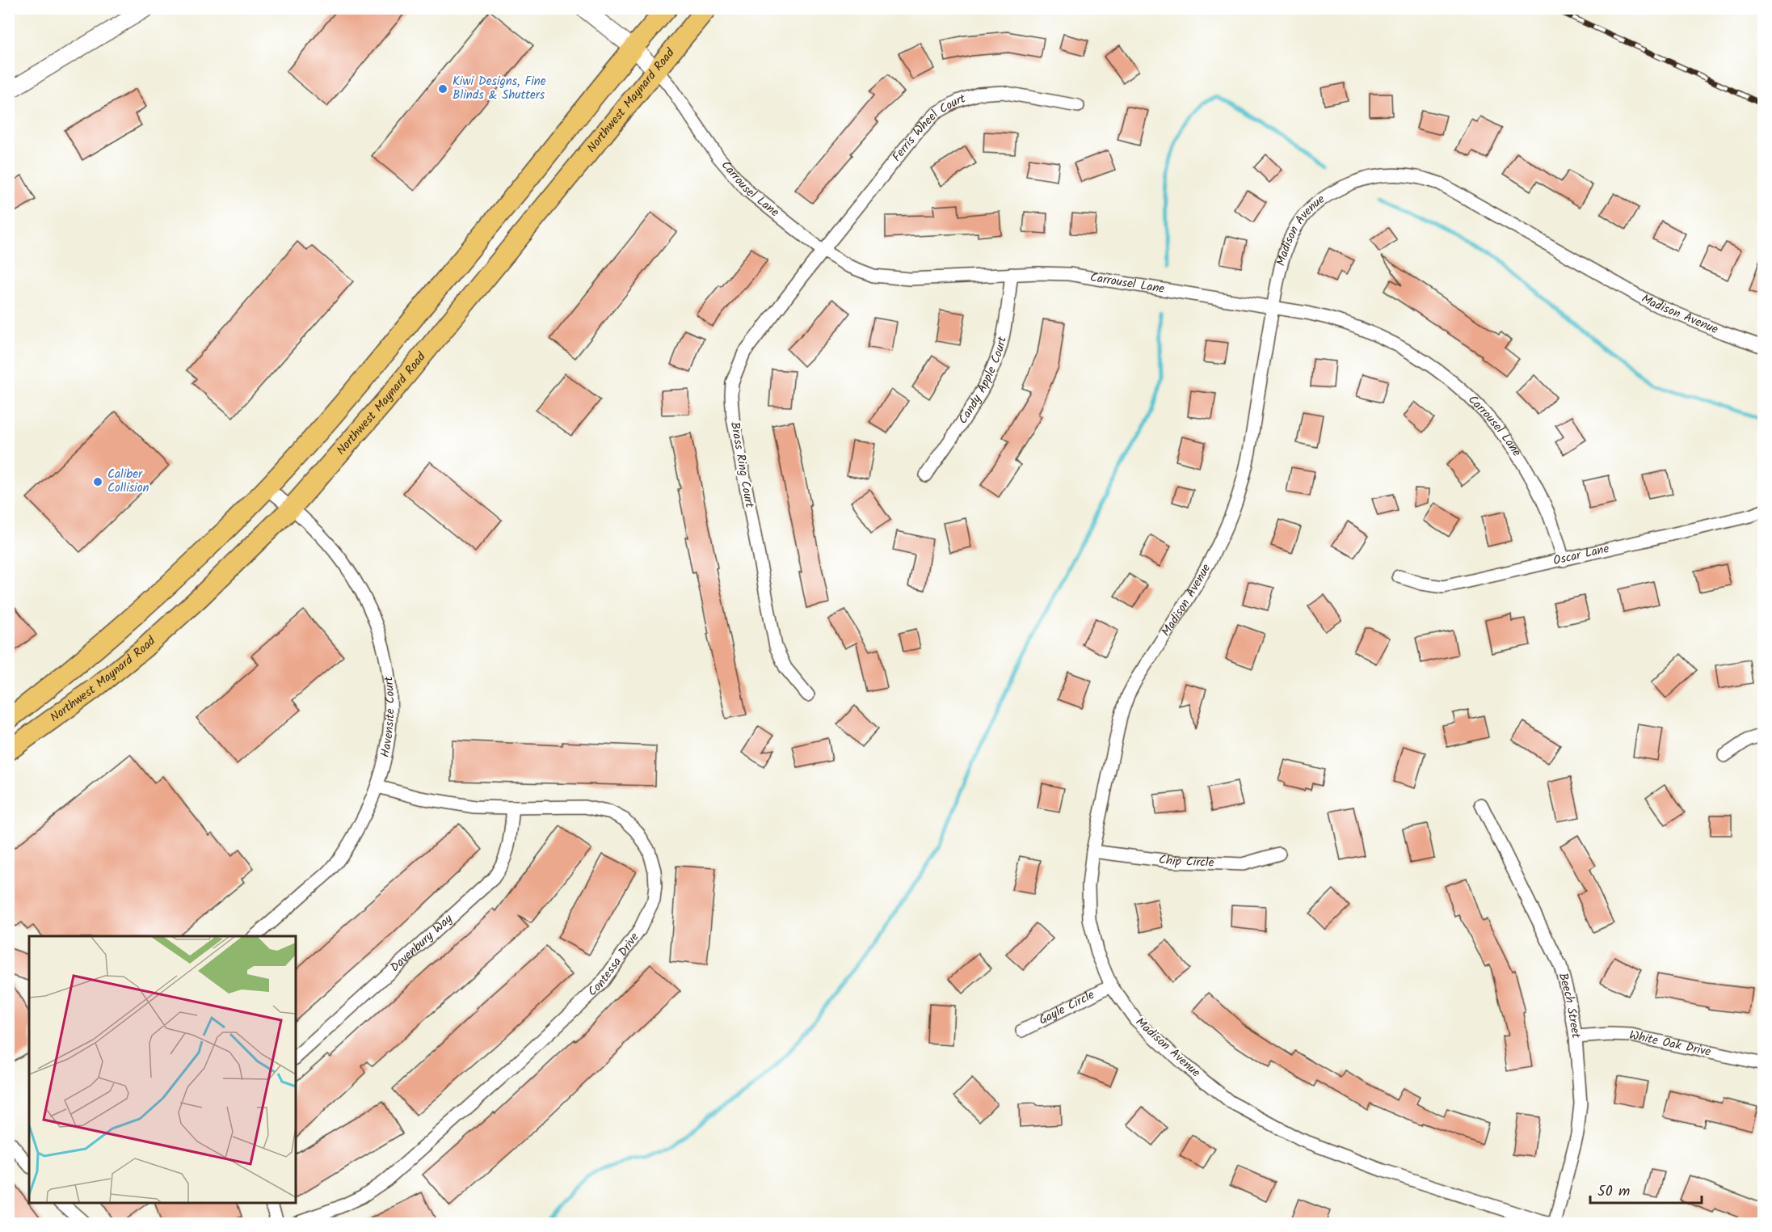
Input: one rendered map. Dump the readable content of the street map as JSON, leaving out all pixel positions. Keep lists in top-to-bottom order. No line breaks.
{"streets":{"main road":["Northwest Maynard Road"],"street":["Ferris Wheel Court","Carrousel Lane","Madison Avenue","Candy Apple Court","Brass Ring Court","Oscar Lane","Havensite Court","Chip Circle","Davenbury Way","Contessa Drive","Beech Street","Gayle Circle","White Oak Drive"]},"crossings":[["Northwest Maynard Road","Carrousel Lane"],["Northwest Maynard Road","Havensite Court"],["Ferris Wheel Court","Carrousel Lane"],["Ferris Wheel Court","Brass Ring Court"],["Carrousel Lane","Madison Avenue"],["Carrousel Lane","Candy Apple Court"],["Carrousel Lane","Brass Ring Court"],["Carrousel Lane","Oscar Lane"],["Madison Avenue","Chip Circle"],["Madison Avenue","Gayle Circle"],["Havensite Court","Contessa Drive"],["Davenbury Way","Contessa Drive"],["Beech Street","White Oak Drive"]],"places":["Kiwi Designs, Fine Blinds & Shutters","Caliber Collision"],"scale_bar":"50 m"}
